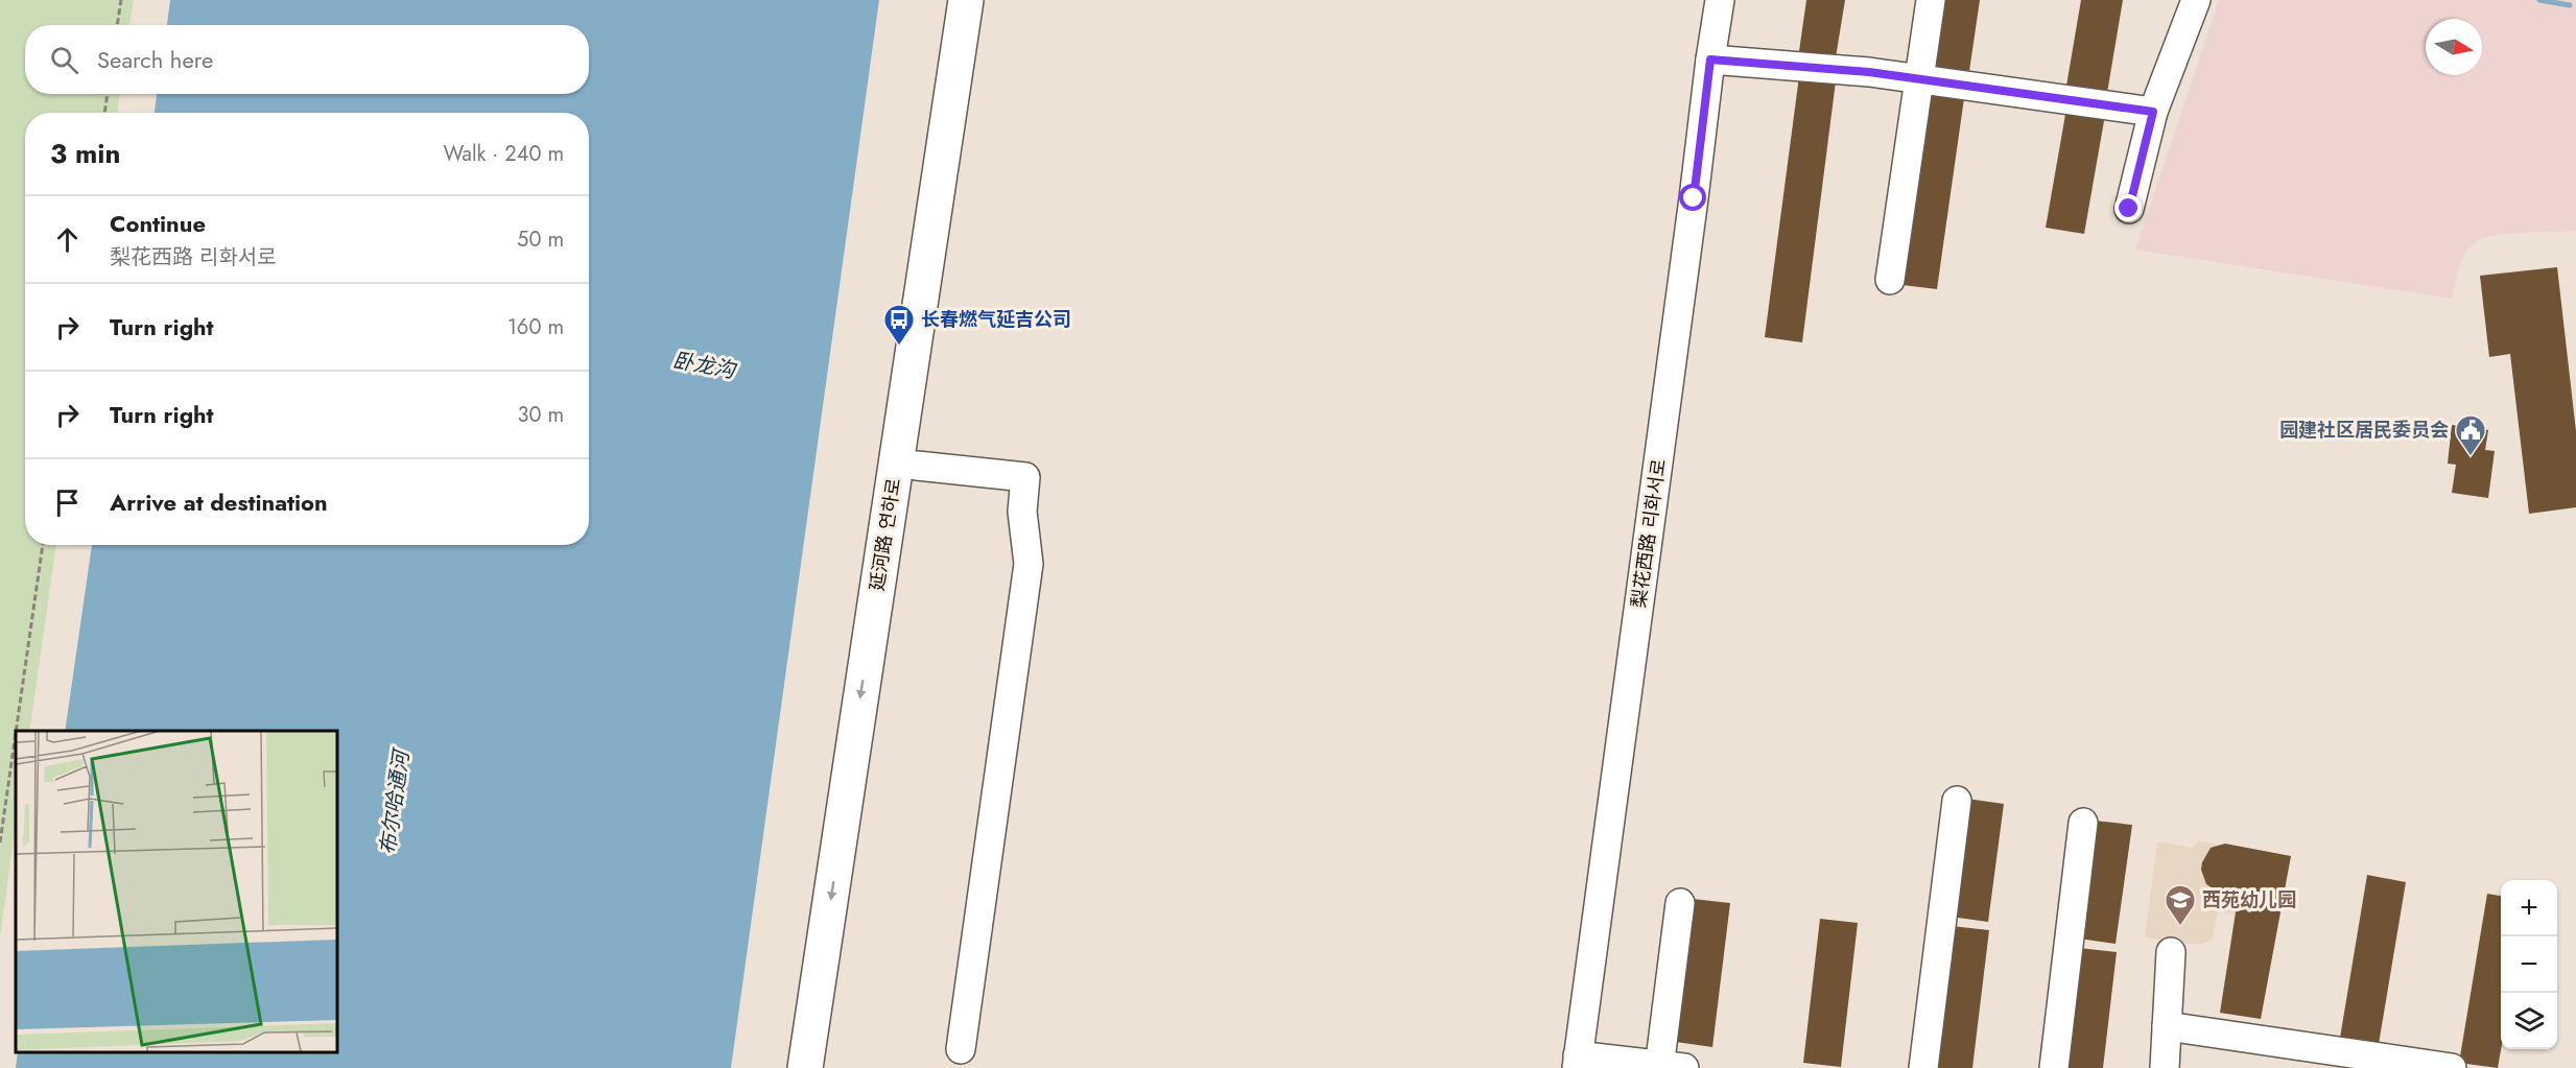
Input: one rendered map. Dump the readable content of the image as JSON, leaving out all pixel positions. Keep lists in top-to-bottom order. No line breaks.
{"streets":{"main road":["延河路 연하로"],"street":["梨花西路 리화서로"]},"water":["卧龙沟","布尔哈通河"],"places":{"bus stop":["长春燃气延吉公司"],"public building":["园建社区居民委员会"],"school or university":["西苑幼儿园"]},"north":"right","page":{"search":"Search here","heading":["3 min","Walk · 240 m"],"list":[["Continue","梨花西路 리화서로","50 m"],["Turn right","160 m"],["Turn right","30 m"],"Arrive at destination"],"map_buttons":["+","−"]}}
